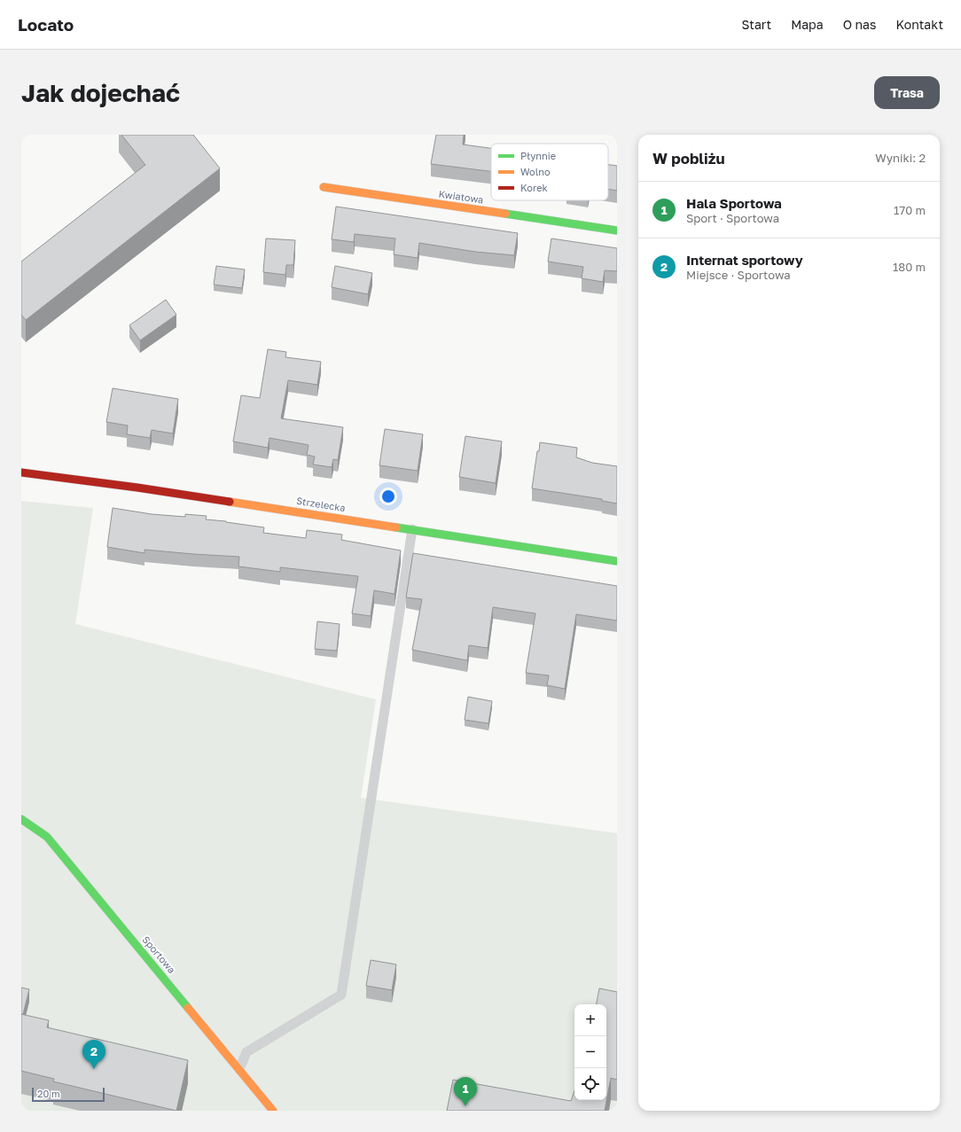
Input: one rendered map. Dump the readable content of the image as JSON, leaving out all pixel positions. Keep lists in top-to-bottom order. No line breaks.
{"streets":{"street":["Kwiatowa","Strzelecka","Sportowa"]},"legend":["Płynnie","Wolno","Korek"],"scale_bar":"20 m","page":{"header":"Locato","nav":["Start","Mapa","O nas","Kontakt"],"buttons":"Trasa","title":"Jak dojechać","heading":["W pobliżu","Wyniki: 2"],"list":[{"mark":"1","name":"Hala Sportowa","note":"Sport · Sportowa","value":"170 m"},{"mark":"2","name":"Internat sportowy","note":"Miejsce · Sportowa","value":"180 m"}],"map_buttons":["+","−"],"pins":["2","1"],"scale":"20 m"}}
